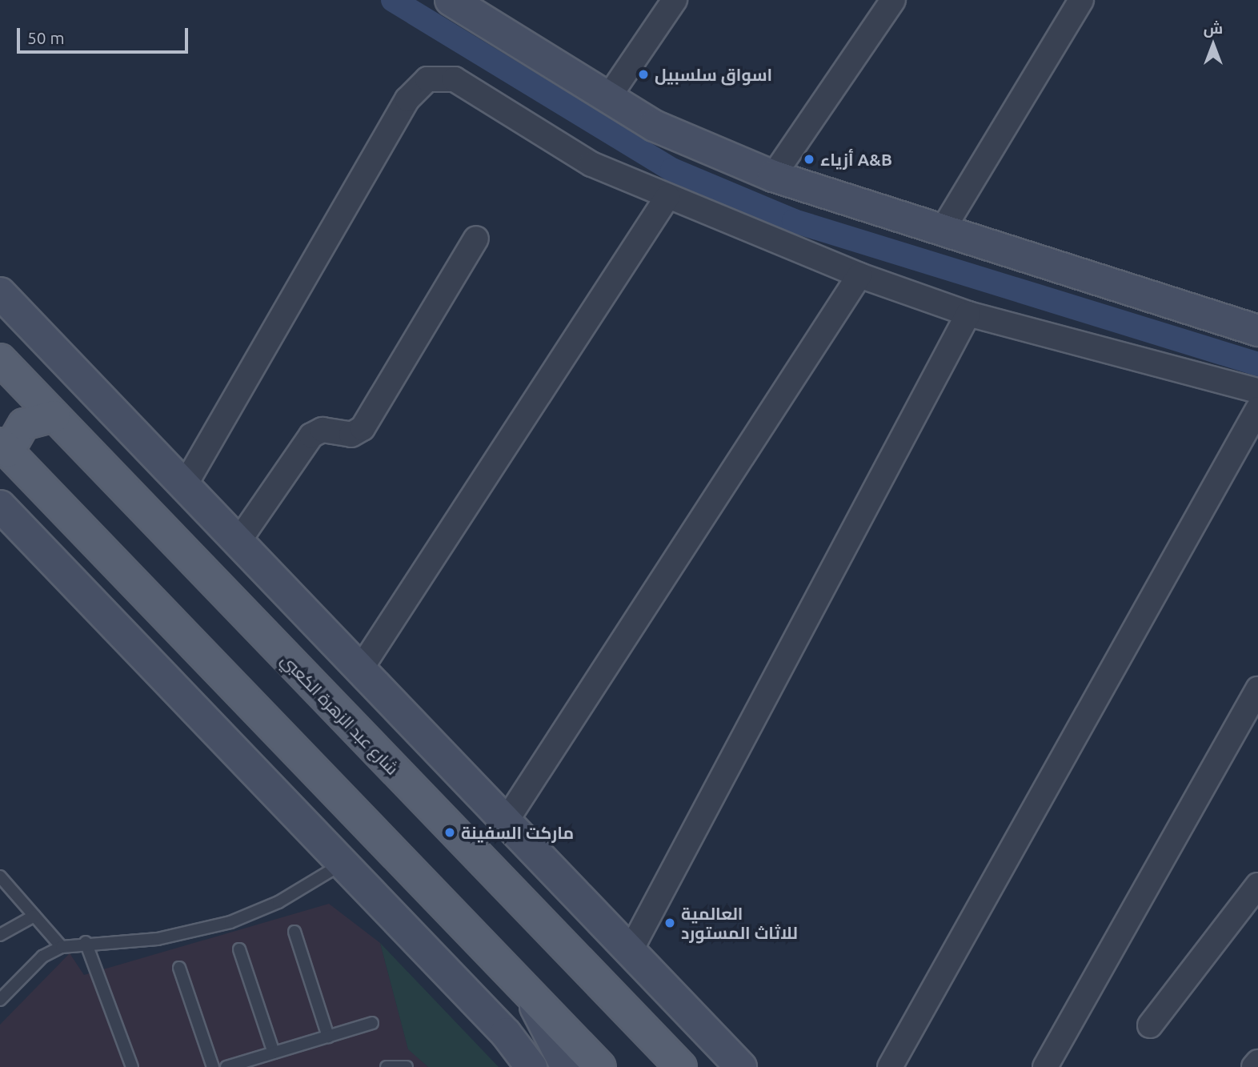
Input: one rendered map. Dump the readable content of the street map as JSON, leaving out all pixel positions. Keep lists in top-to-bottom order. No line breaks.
{"streets":{"main road":["شارع عبد الزهرة الكعبي"]},"places":["اسواق سلسبيل","أزياء A&B","ماركت السفينة","العالمية للاثاث المستورد"],"scale_bar":"50 m","north":"top"}
